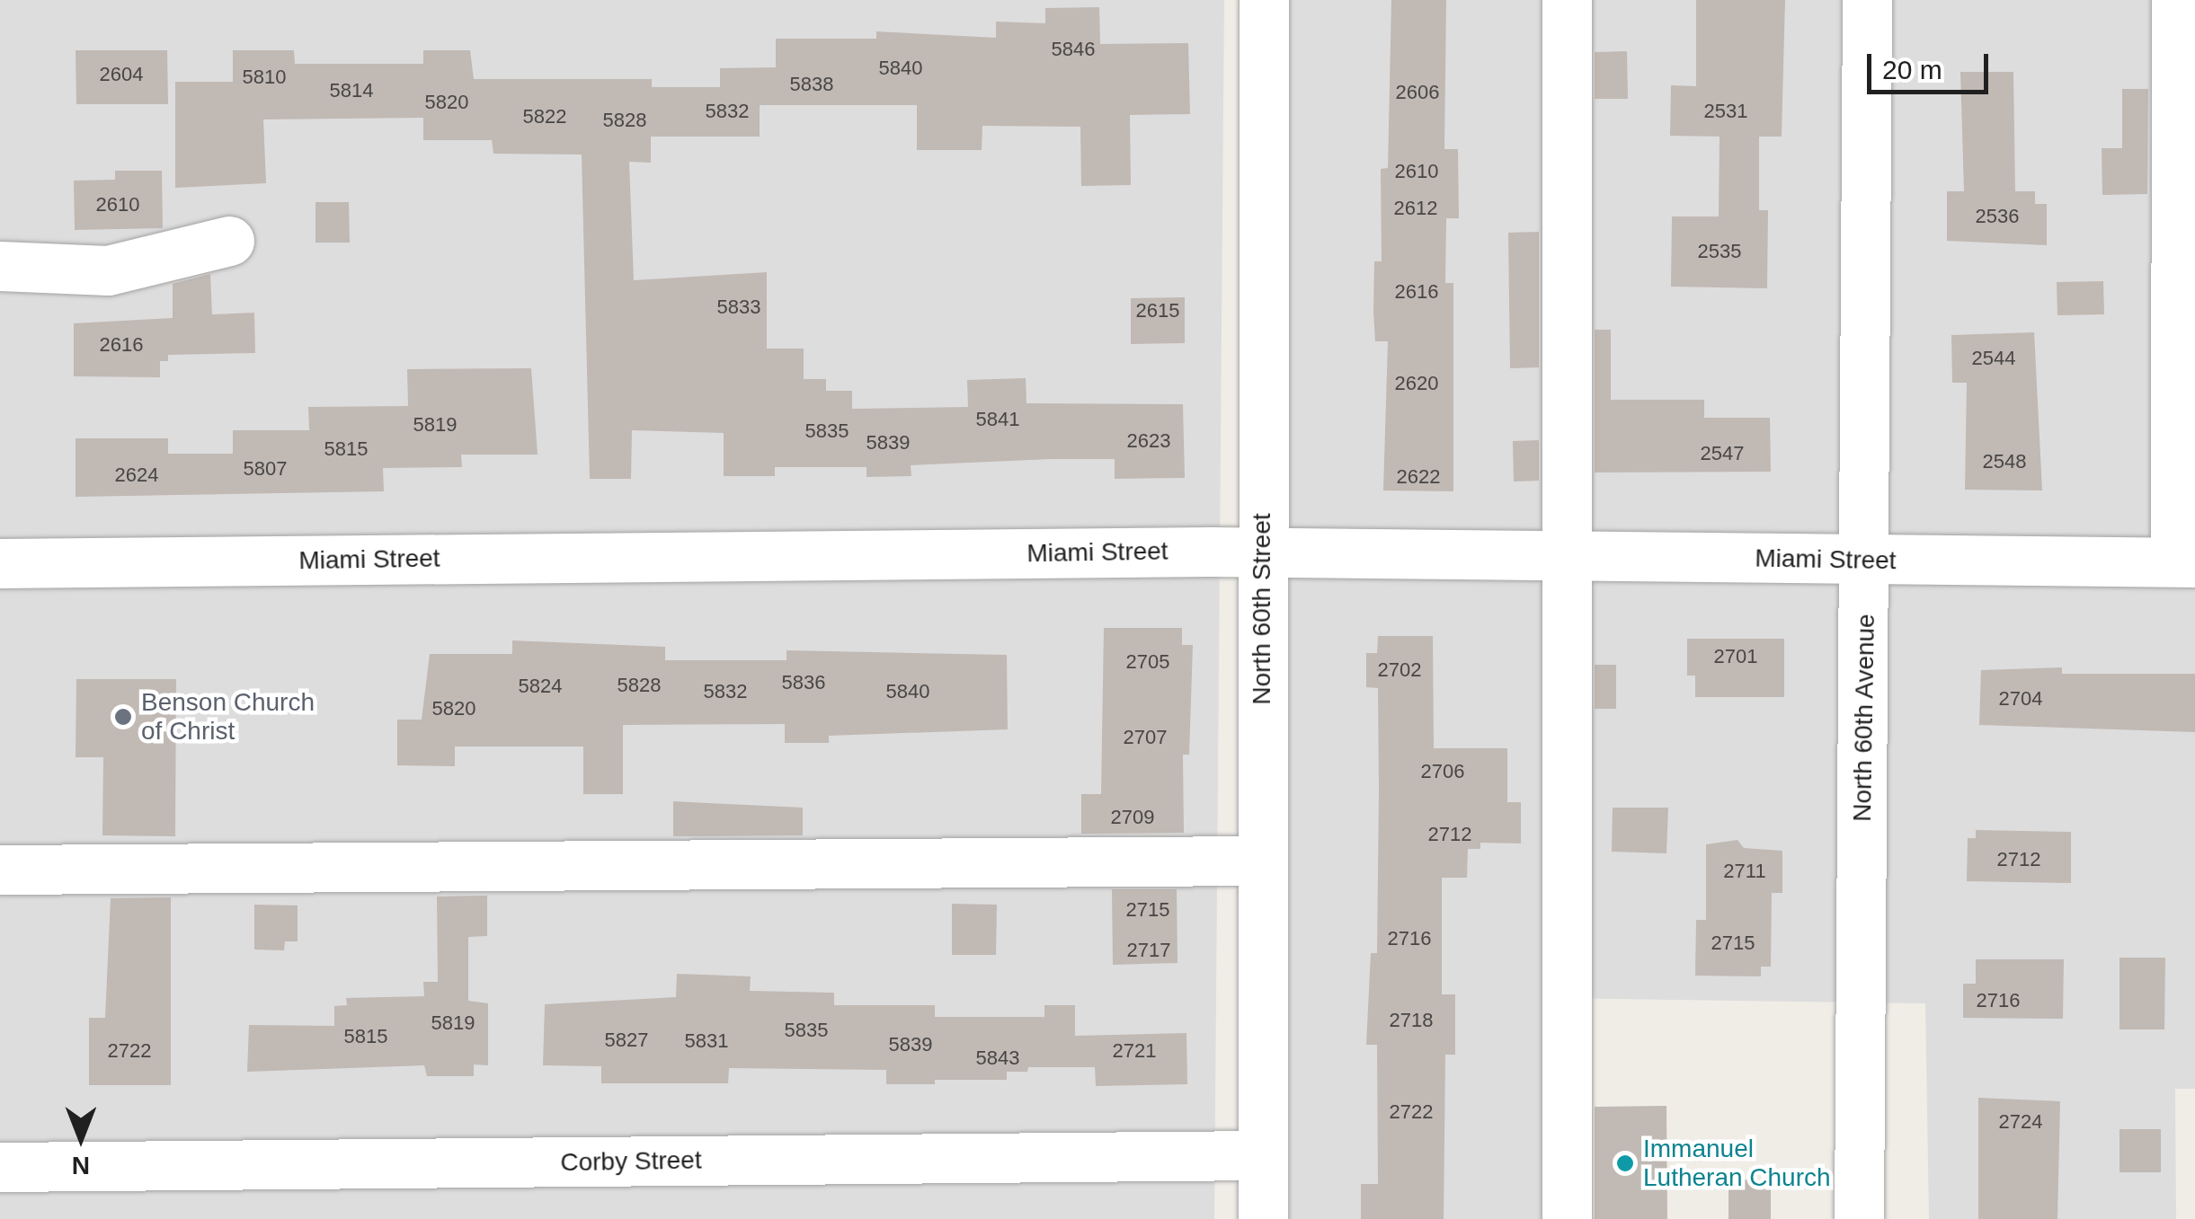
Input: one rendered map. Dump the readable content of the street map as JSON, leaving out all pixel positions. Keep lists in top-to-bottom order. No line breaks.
{"streets":{"street":["Miami Street","North 60th Street","North 60th Avenue","Corby Street"]},"crossings":[["Miami Street","North 60th Street"],["Miami Street","North 60th Avenue"],["North 60th Street","Corby Street"]],"places":["Benson Church of Christ","Immanuel Lutheran Church"],"house_numbers":["5846","5840","2604","5810","5838","5814","2606","5820","5832","2531","5822","5828","2610","2610","2612","2536","2535","2616","5833","2615","2616","2544","2620","5841","5819","5835","2623","5839","5815","2547","2548","5807","2624","2622","2701","2705","2702","5836","5828","5824","5832","5840","2704","5820","2707","2706","2709","2712","2712","2711","2715","2716","2715","2717","2716","2718","5819","5835","5815","5827","5831","5839","2722","2721","5843","2722","2724"],"scale_bar":"20 m","north":"bottom"}
